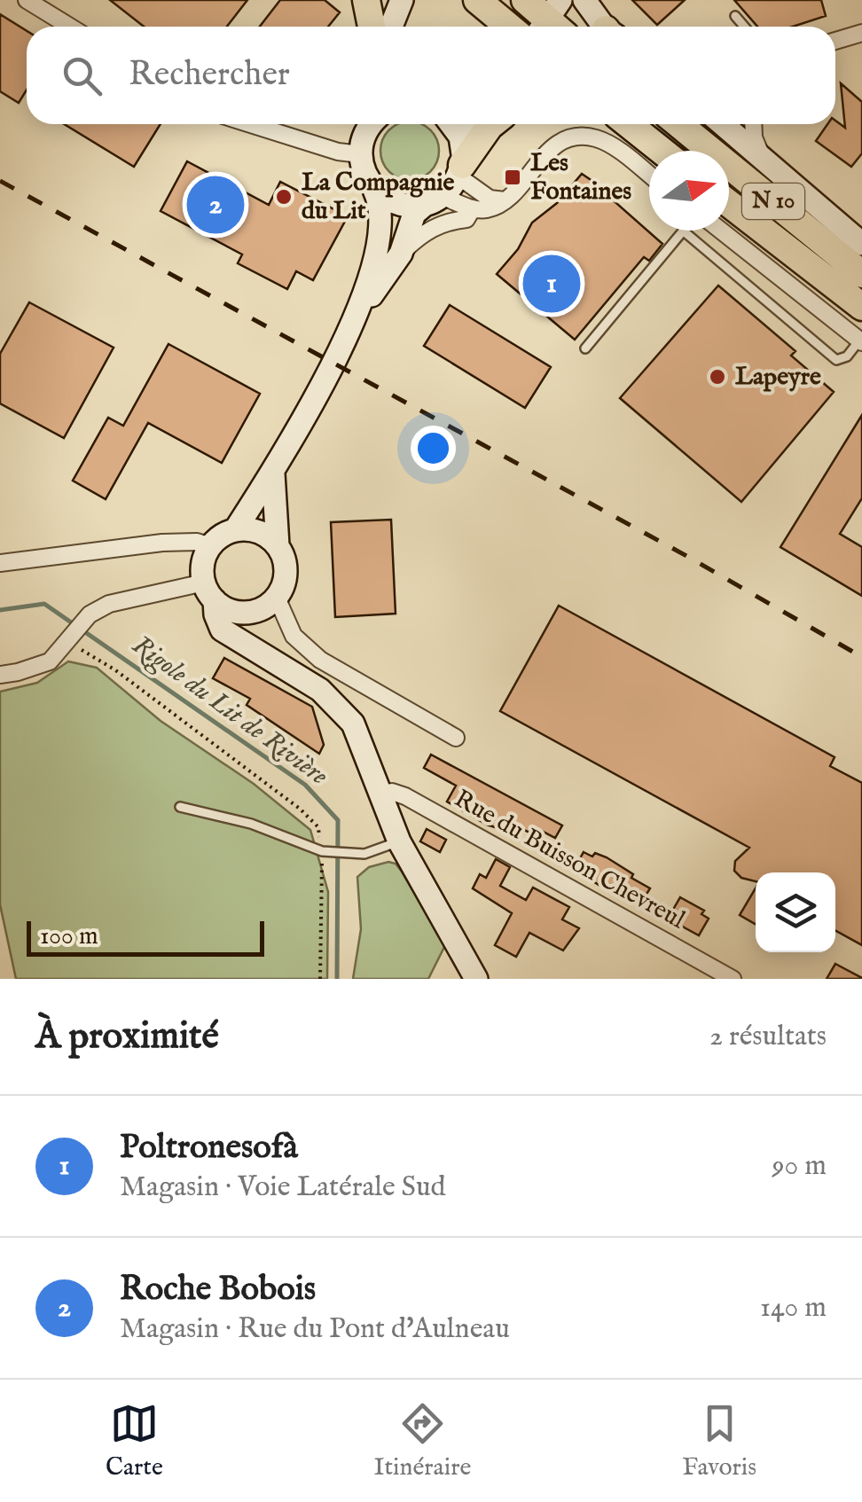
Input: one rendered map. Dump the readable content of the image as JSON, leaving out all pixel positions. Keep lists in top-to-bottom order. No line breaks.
{"streets":{"main road":["N 10"],"street":["Rue du Buisson Chevreul"]},"water":["Rigole du Lit de Rivière"],"places":{"transit":["Les Fontaines"],"other":["La Compagnie du Lit","Lapeyre"]},"scale_bar":"100 m","north":"right","page":{"search":"Rechercher","pins":["2","1"],"scale":"100 m","heading":["À proximité","2 résultats"],"list":[{"mark":"1","name":"Poltronesofà","note":"Magasin · Voie Latérale Sud","value":"90 m"},{"mark":"2","name":"Roche Bobois","note":"Magasin · Rue du Pont d'Aulneau","value":"140 m"}],"nav":["Carte","Itinéraire","Favoris"]}}
